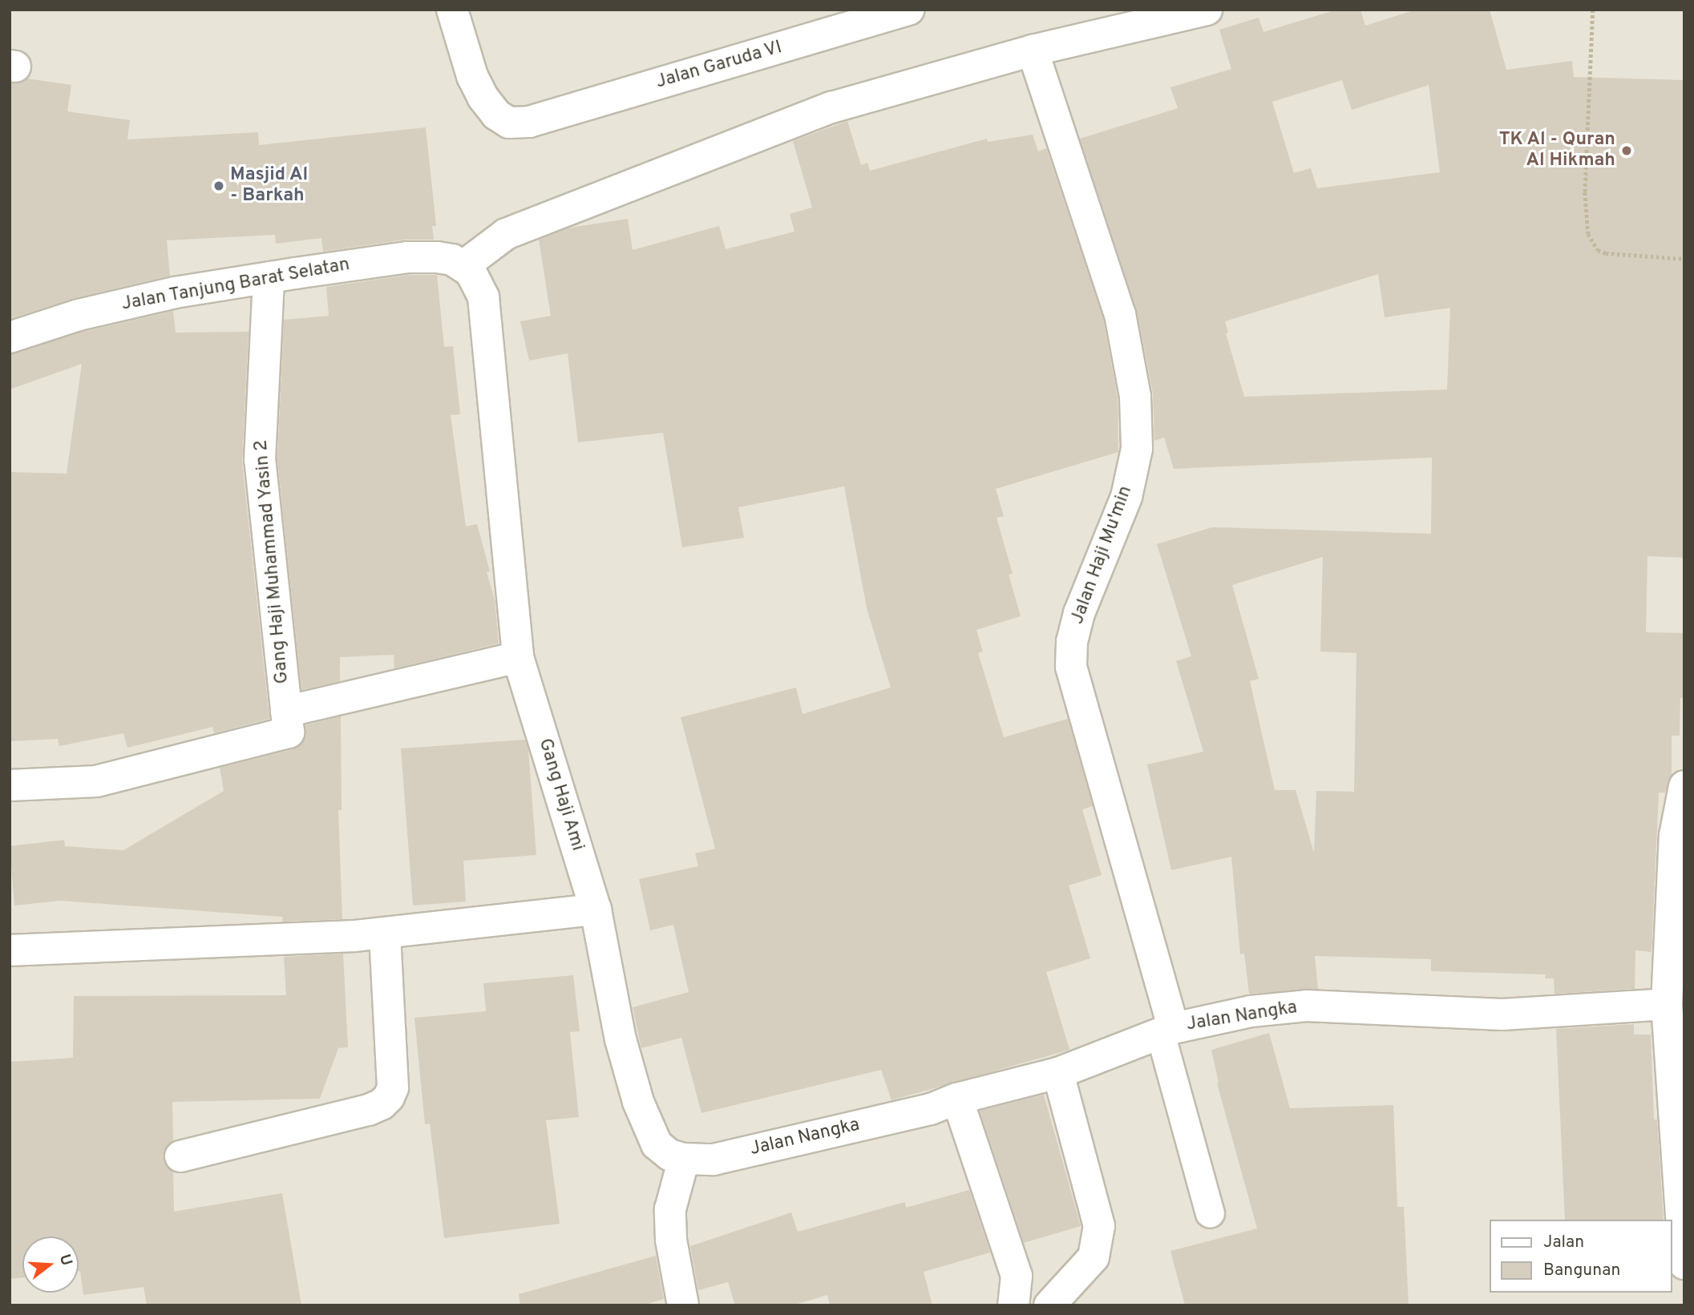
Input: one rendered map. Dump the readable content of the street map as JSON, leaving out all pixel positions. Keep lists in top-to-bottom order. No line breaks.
{"streets":{"street":["Jalan Garuda VI","Jalan Tanjung Barat Selatan","Jalan Haji Mu'min","Gang Haji Muhammad Yasin 2","Gang Haji Ami","Jalan Nangka"]},"crossings":[["Jalan Tanjung Barat Selatan","Gang Haji Muhammad Yasin 2"],["Jalan Tanjung Barat Selatan","Gang Haji Ami"],["Jalan Haji Mu'min","Jalan Nangka"],["Gang Haji Ami","Jalan Nangka"]],"places":["TK Al - Quran Al Hikmah","Masjid Al - Barkah"],"legend":["Jalan","Bangunan"],"north":"right"}
